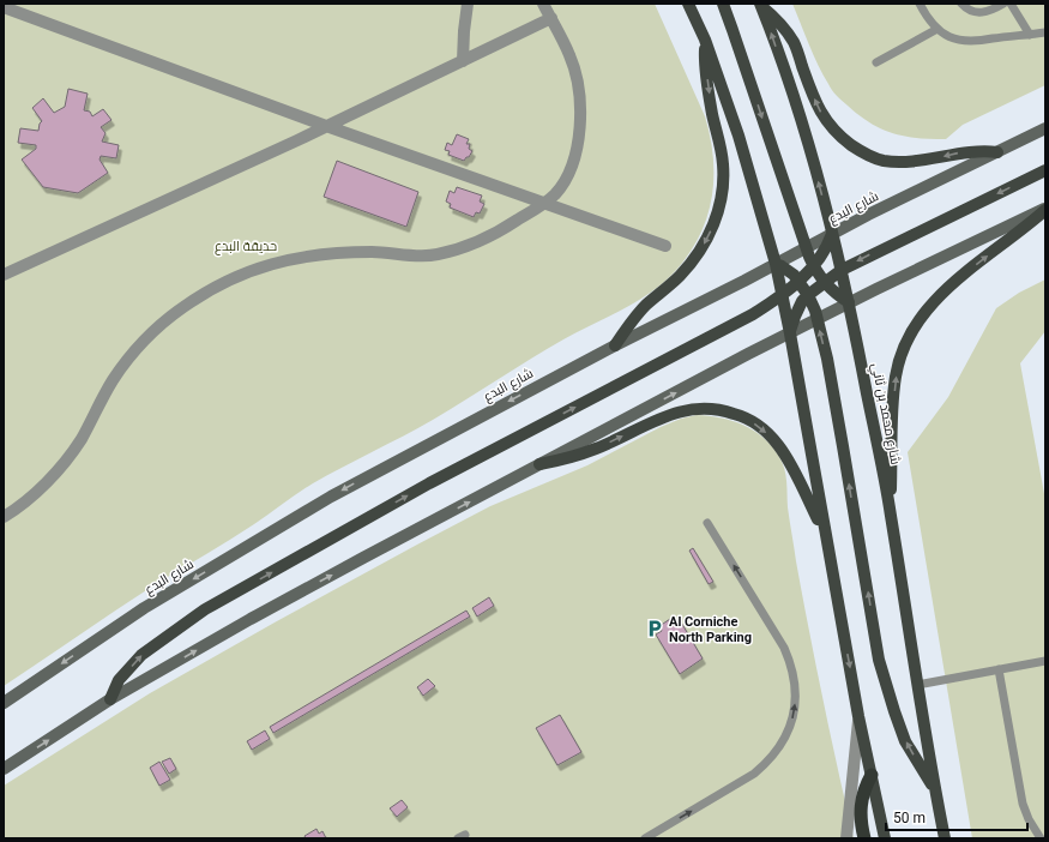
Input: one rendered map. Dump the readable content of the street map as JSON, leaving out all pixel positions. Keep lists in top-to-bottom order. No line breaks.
{"streets":{"main road":["شارع البدع","شارع محمد بن ثاني"]},"crossings":[["شارع البدع","شارع محمد بن ثاني"]],"parks":["حديقة البدع"],"places":{"parking":["Al Corniche North Parking"]},"scale_bar":"50 m"}
